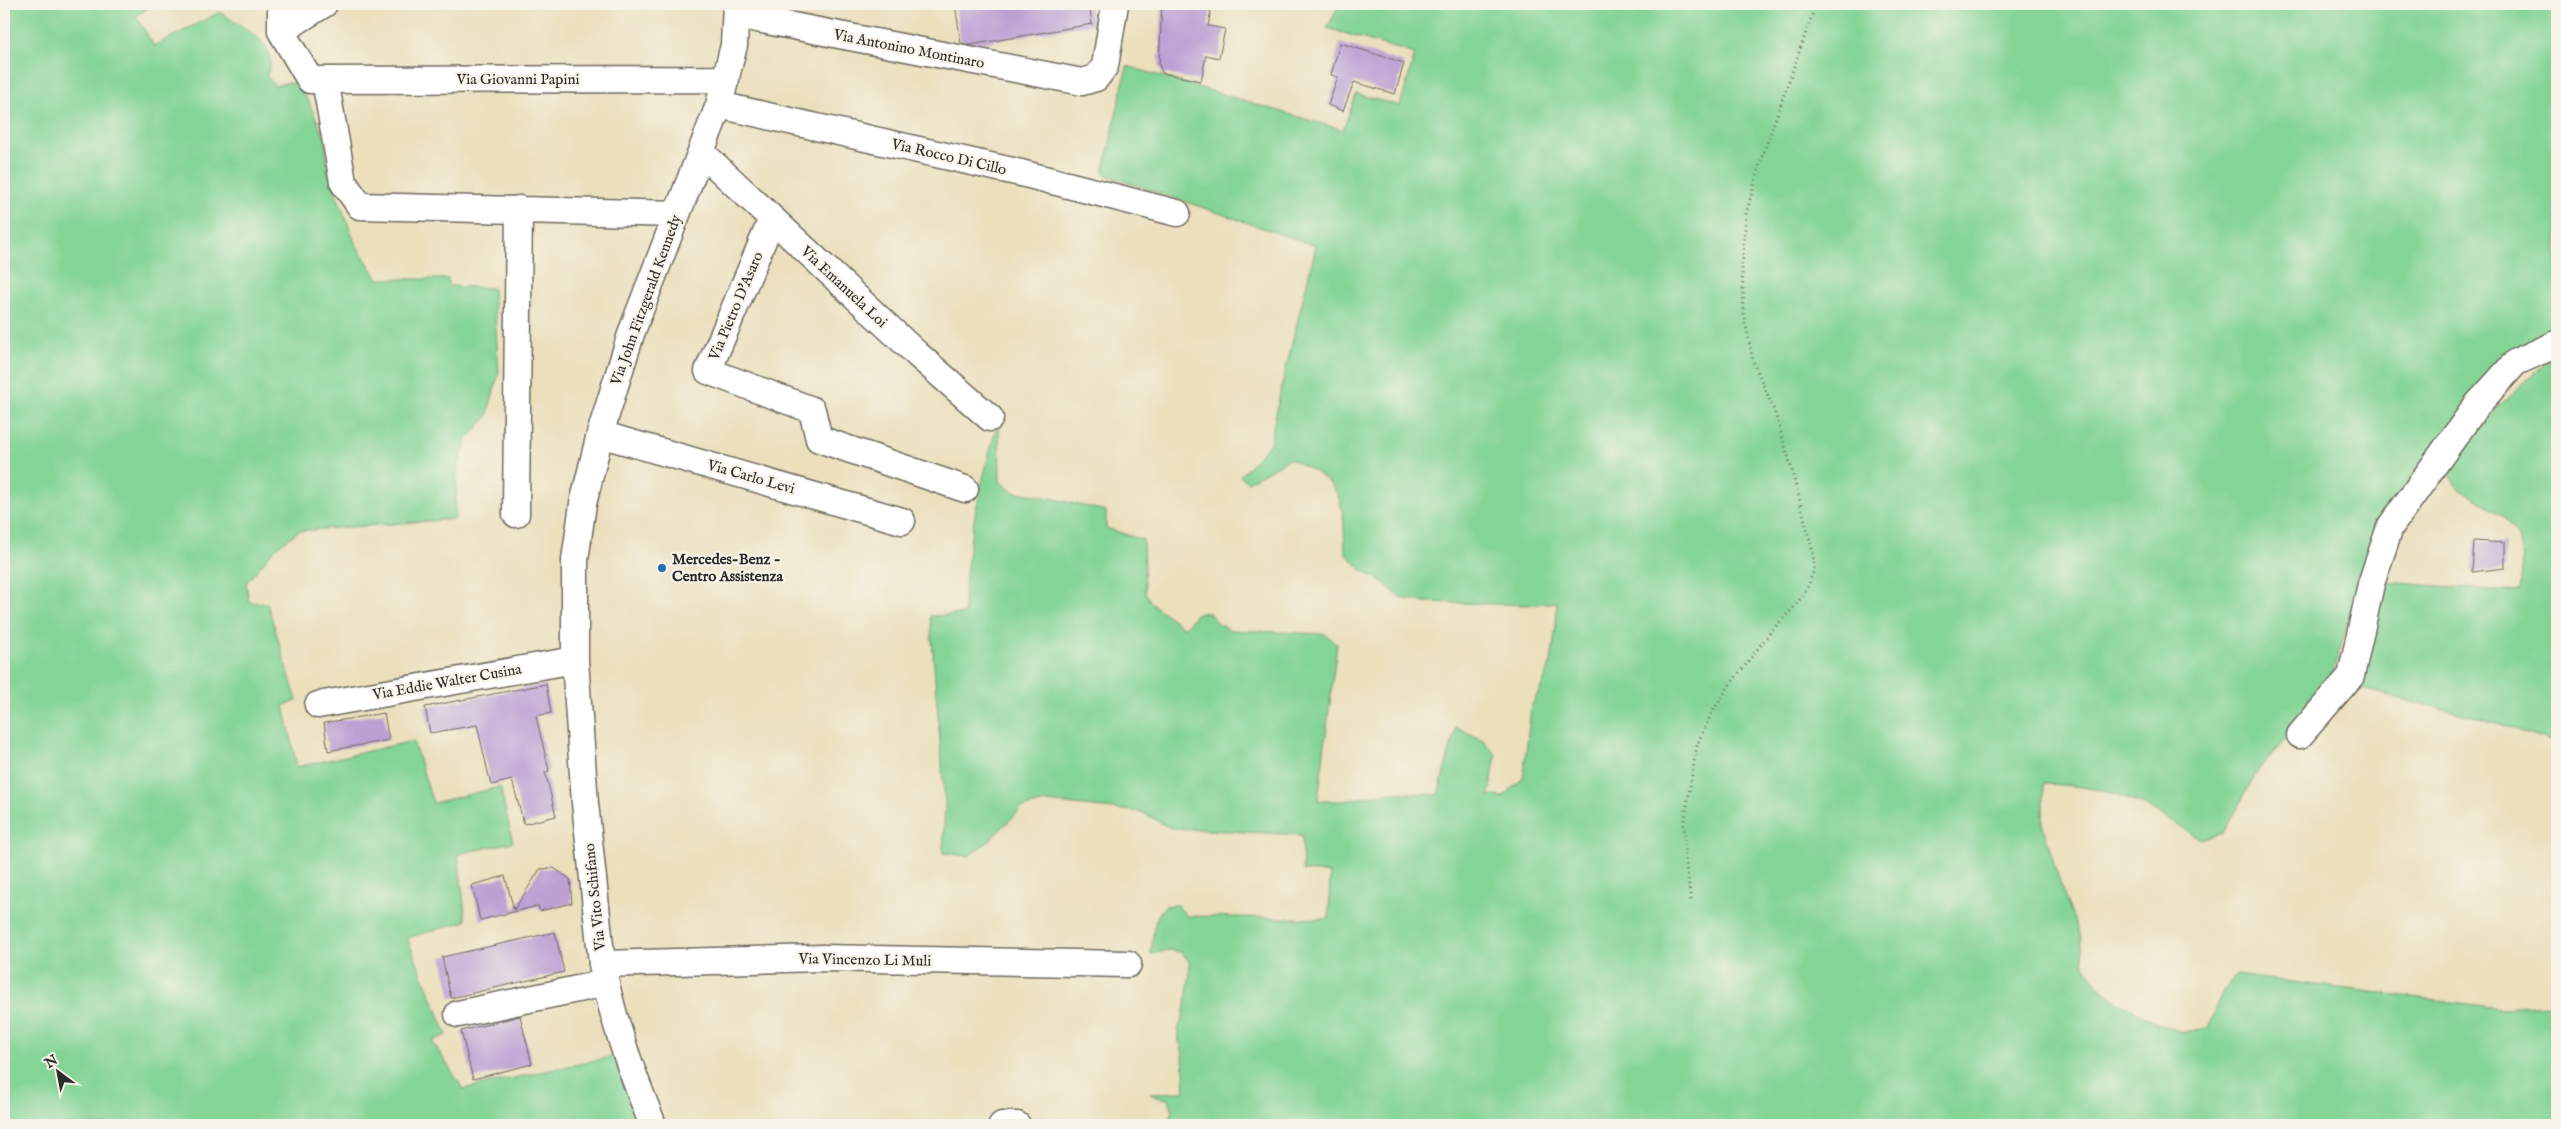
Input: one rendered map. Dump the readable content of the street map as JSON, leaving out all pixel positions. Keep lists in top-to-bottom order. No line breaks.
{"streets":{"street":["Via Antonino Montinaro","Via Giovanni Papini","Via Rocco Di Cillo","Via Emanuela Loi","Via John Fitzgerald Kennedy","Via Pietro D'Asaro","Via Carlo Levi","Via Eddie Walter Cusina","Via Vito Schifano","Via Vincenzo Li Muli"]},"crossings":[["Via Antonino Montinaro","Via John Fitzgerald Kennedy"],["Via Giovanni Papini","Via John Fitzgerald Kennedy"],["Via Rocco Di Cillo","Via John Fitzgerald Kennedy"],["Via Emanuela Loi","Via John Fitzgerald Kennedy"],["Via Emanuela Loi","Via Pietro D'Asaro"],["Via John Fitzgerald Kennedy","Via Carlo Levi"],["Via John Fitzgerald Kennedy","Via Eddie Walter Cusina"],["Via John Fitzgerald Kennedy","Via Vito Schifano"],["Via Eddie Walter Cusina","Via Vito Schifano"],["Via Vito Schifano","Via Vincenzo Li Muli"]],"places":["Mercedes-Benz - Centro Assistenza"],"north":"top left"}
